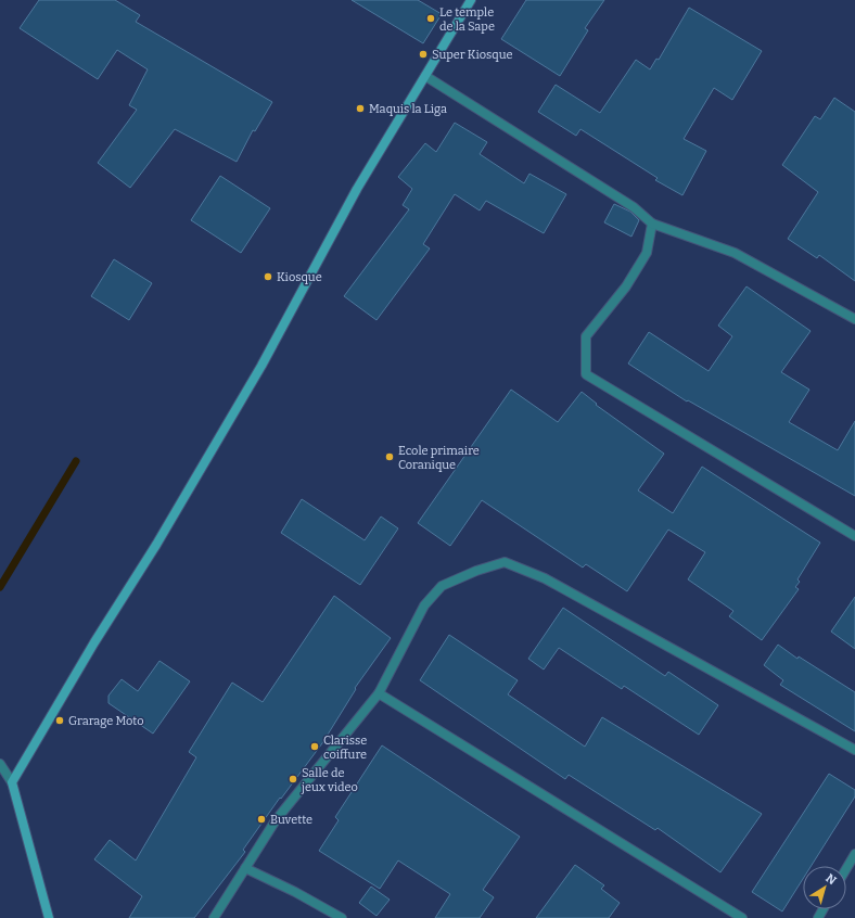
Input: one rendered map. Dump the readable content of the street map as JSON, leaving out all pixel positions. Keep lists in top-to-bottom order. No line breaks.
{"places":["Le temple de la Sape","Super Kiosque","Maquis la Liga","Kiosque","Ecole primaire Coranique","Grarage Moto","Clarisse coiffure","Salle de jeux video","Buvette"],"north":"top right"}
